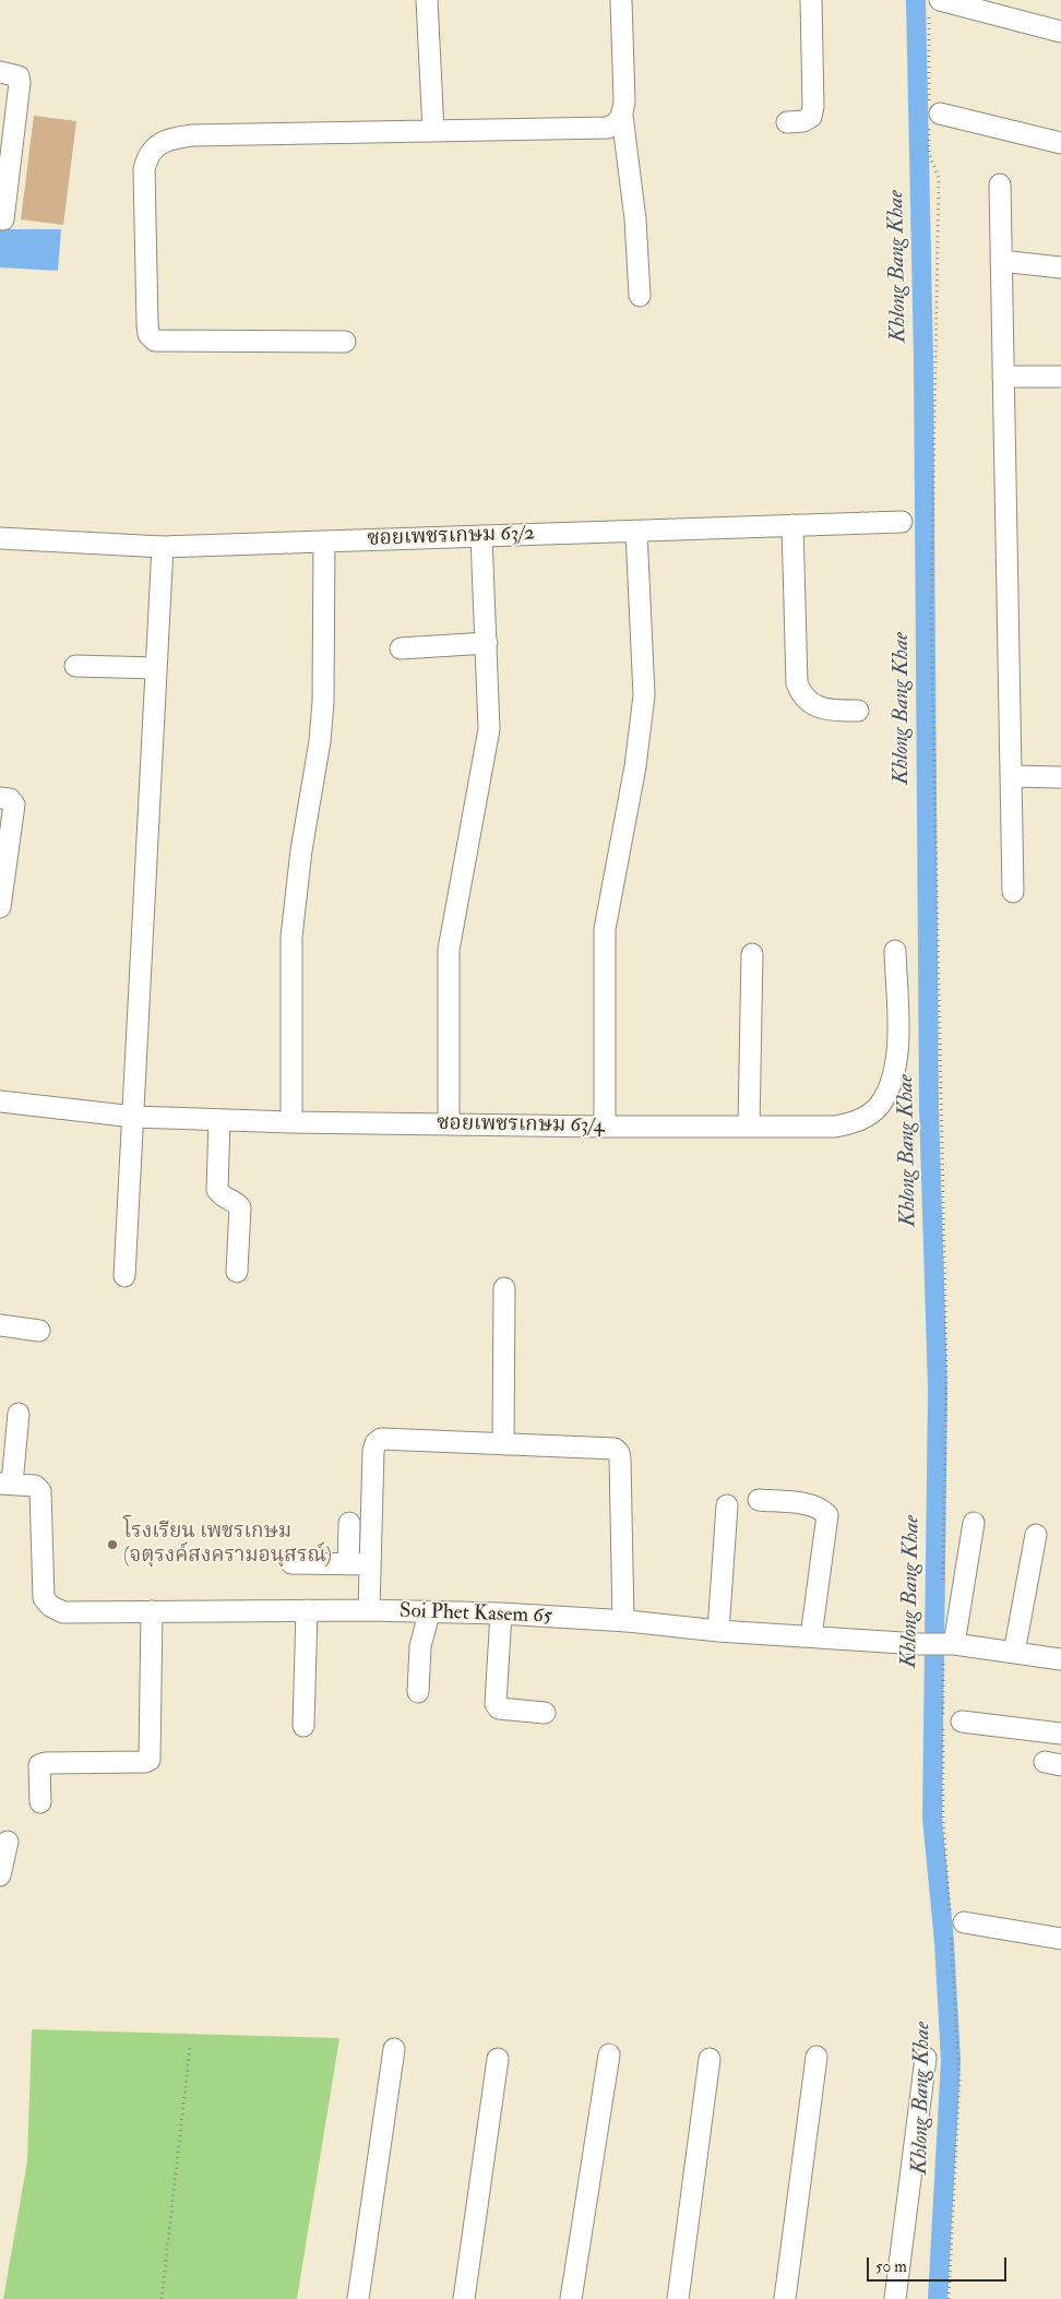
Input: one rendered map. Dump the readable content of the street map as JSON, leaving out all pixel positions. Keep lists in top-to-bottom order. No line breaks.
{"streets":{"street":["ซอยเพชรเกษม 63/2","ซอยเพชรเกษม 63/4","Soi Phet Kasem 65"]},"water":["Khlong Bang Khae"],"places":["โรงเรียน เพชรเกษม (จตุรงค์สงครามอนุสรณ์)"],"scale_bar":"50 m"}
